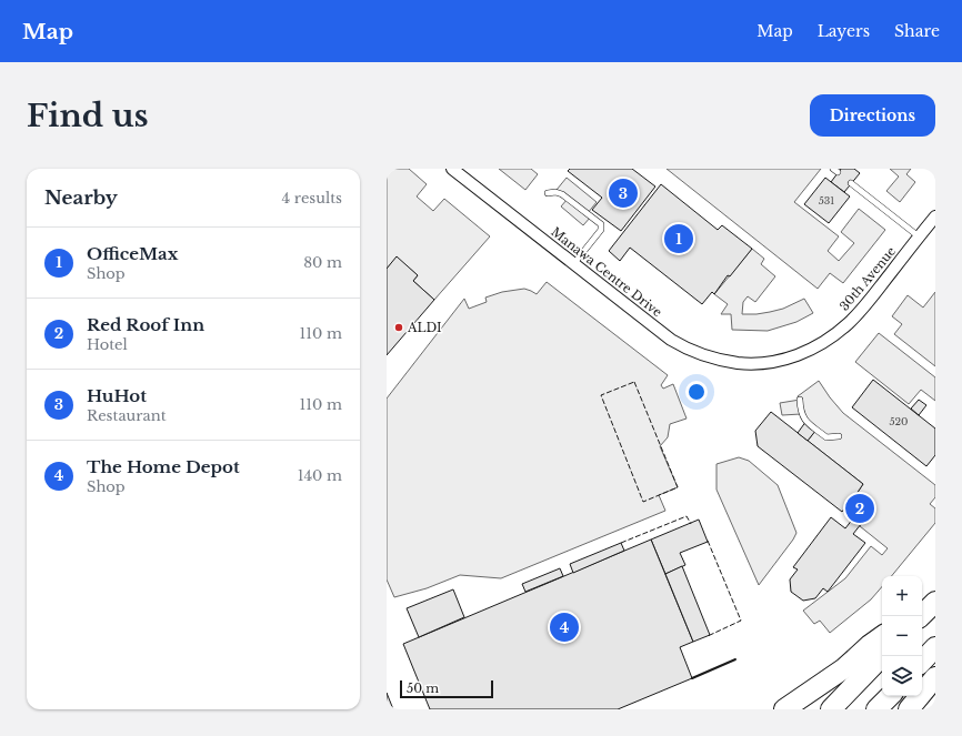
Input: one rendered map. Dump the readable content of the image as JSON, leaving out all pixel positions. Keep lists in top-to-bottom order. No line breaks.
{"streets":{"street":["Manawa Centre Drive","30th Avenue"]},"crossings":[["Manawa Centre Drive","30th Avenue"]],"places":["ALDI"],"house_numbers":["531","520"],"scale_bar":"50 m","page":{"header":"Map","nav":["Map","Layers","Share"],"buttons":"Directions","title":"Find us","heading":["Nearby","4 results"],"pins":["3","1","2","4"],"list":[{"mark":"1","name":"OfficeMax","note":"Shop","value":"80 m"},{"mark":"2","name":"Red Roof Inn","note":"Hotel","value":"110 m"},{"mark":"3","name":"HuHot","note":"Restaurant","value":"110 m"},{"mark":"4","name":"The Home Depot","note":"Shop","value":"140 m"}],"map_buttons":["+","−"],"scale":"50 m"}}
